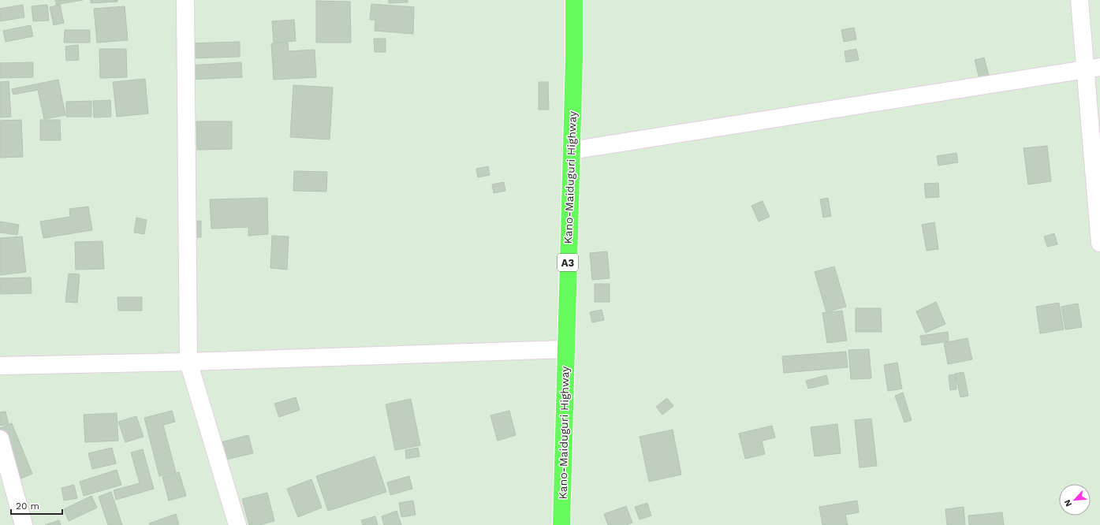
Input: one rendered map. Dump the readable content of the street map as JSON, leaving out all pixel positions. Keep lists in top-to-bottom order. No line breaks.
{"streets":{"highway":["Kano-Maiduguri Highway","A3"]},"scale_bar":"20 m","north":"bottom left"}
